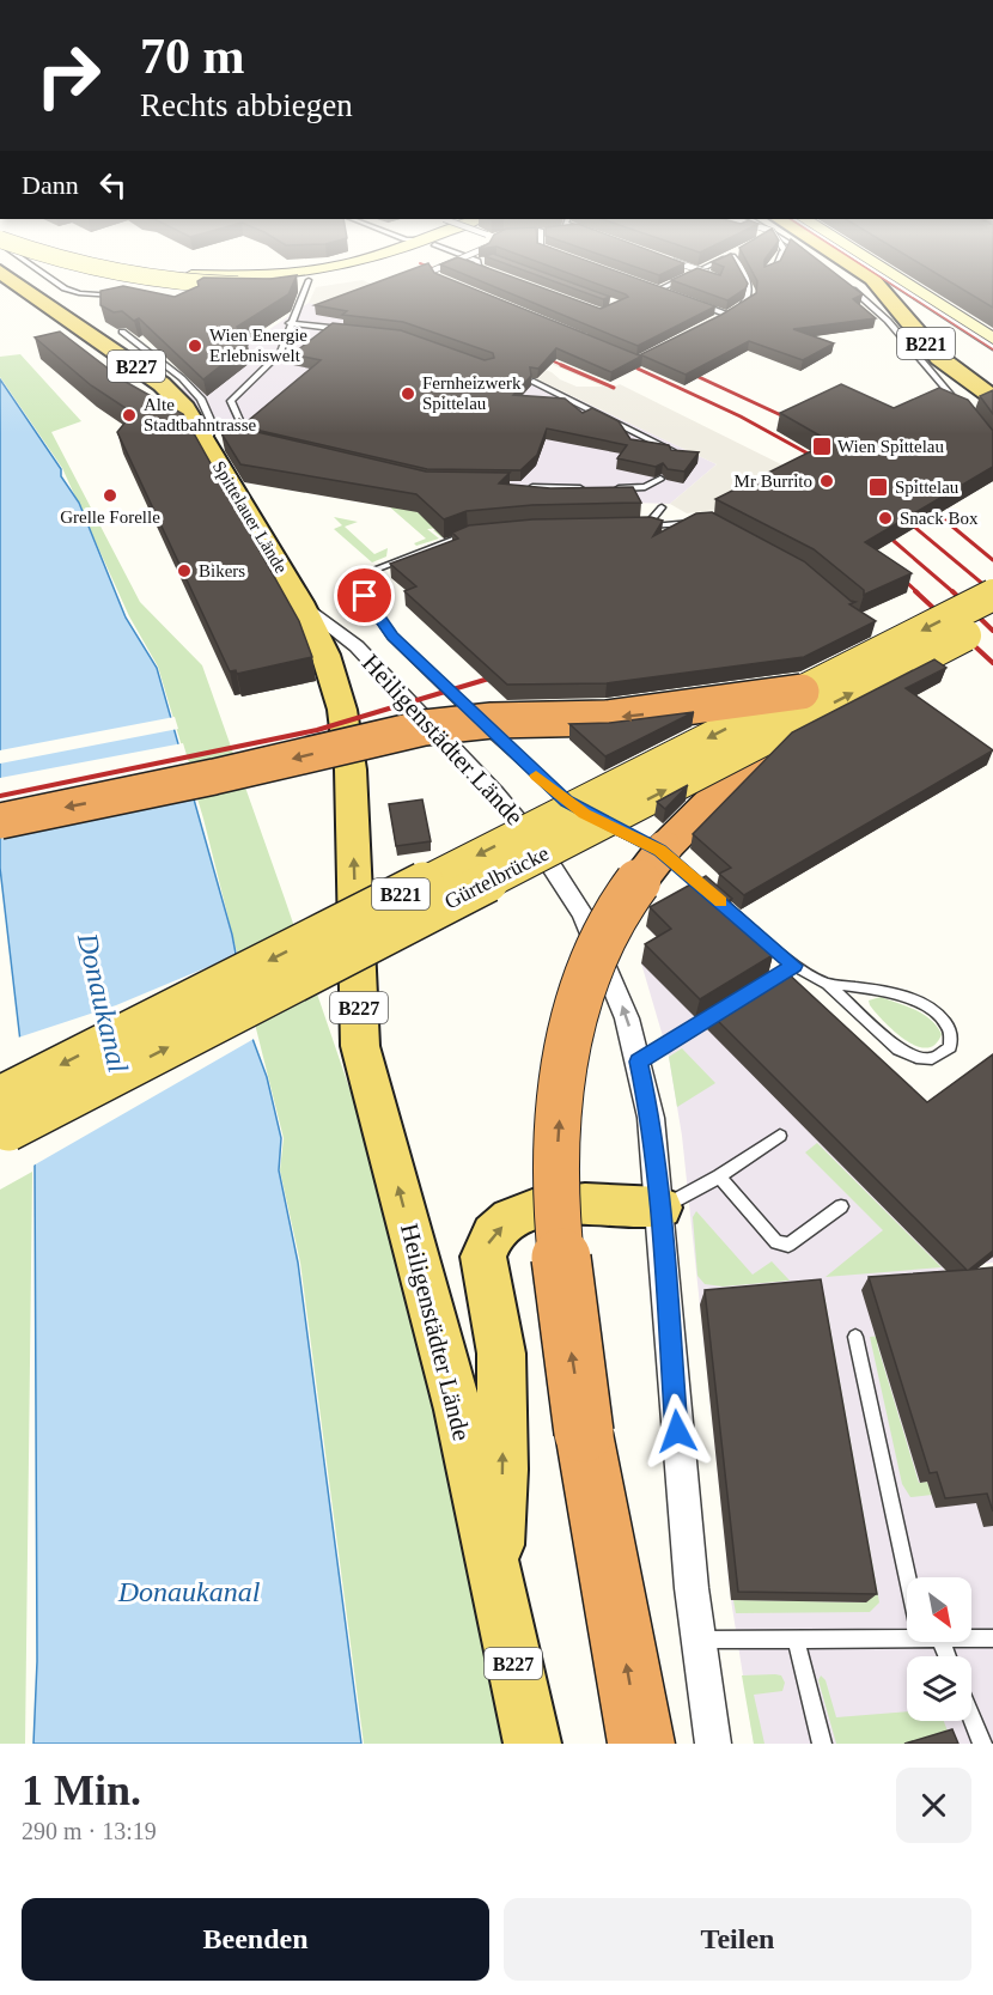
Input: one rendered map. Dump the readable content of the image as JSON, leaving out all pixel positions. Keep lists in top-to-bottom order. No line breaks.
{"streets":{"main road":["B221","B227","Spittelauer Lände","Heiligenstädter Lände","Gürtelbrücke"]},"crossings":[["Spittelauer Lände","Heiligenstädter Lände"]],"water":["Donaukanal"],"places":{"other":["Wien Energie Erlebniswelt","Fernheizwerk Spittelau","Alte Stadtbahntrasse","Mr Burrito","Grelle Forelle","Snack Box","Bikers"],"transit":["Wien Spittelau","Spittelau"]},"north":"bottom right","page":{"turn":["70 m","Rechts abbiegen"],"then":"Dann","heading":["1 Min.","290 m · 13:19"],"buttons":["Beenden","Teilen"]}}
